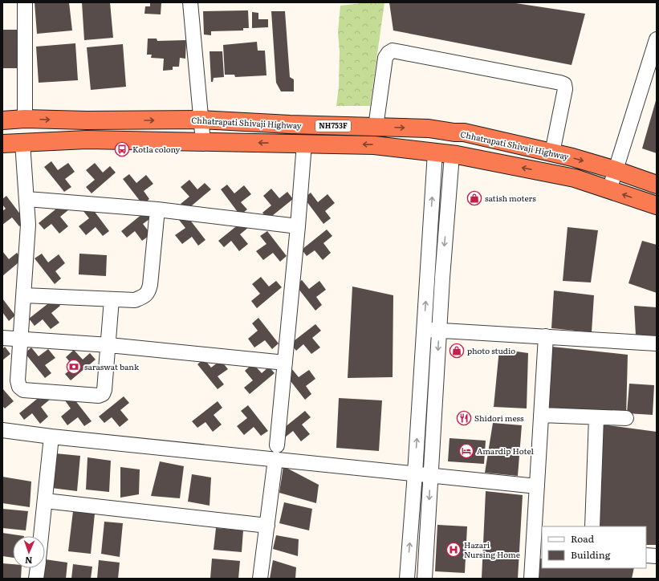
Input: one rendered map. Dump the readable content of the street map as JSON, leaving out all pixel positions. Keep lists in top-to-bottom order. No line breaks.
{"streets":{"highway":["Chhatrapati Shivaji Highway","NH753F"]},"places":{"bus stop":["Kotla colony"],"shop":["satish moters","photo studio"],"bank":["saraswat bank"],"restaurant":["Shidori mess"],"hotel":["Amardip Hotel"],"hospital":["Hazari Nursing Home"]},"legend":["Road","Building"],"north":"bottom"}
